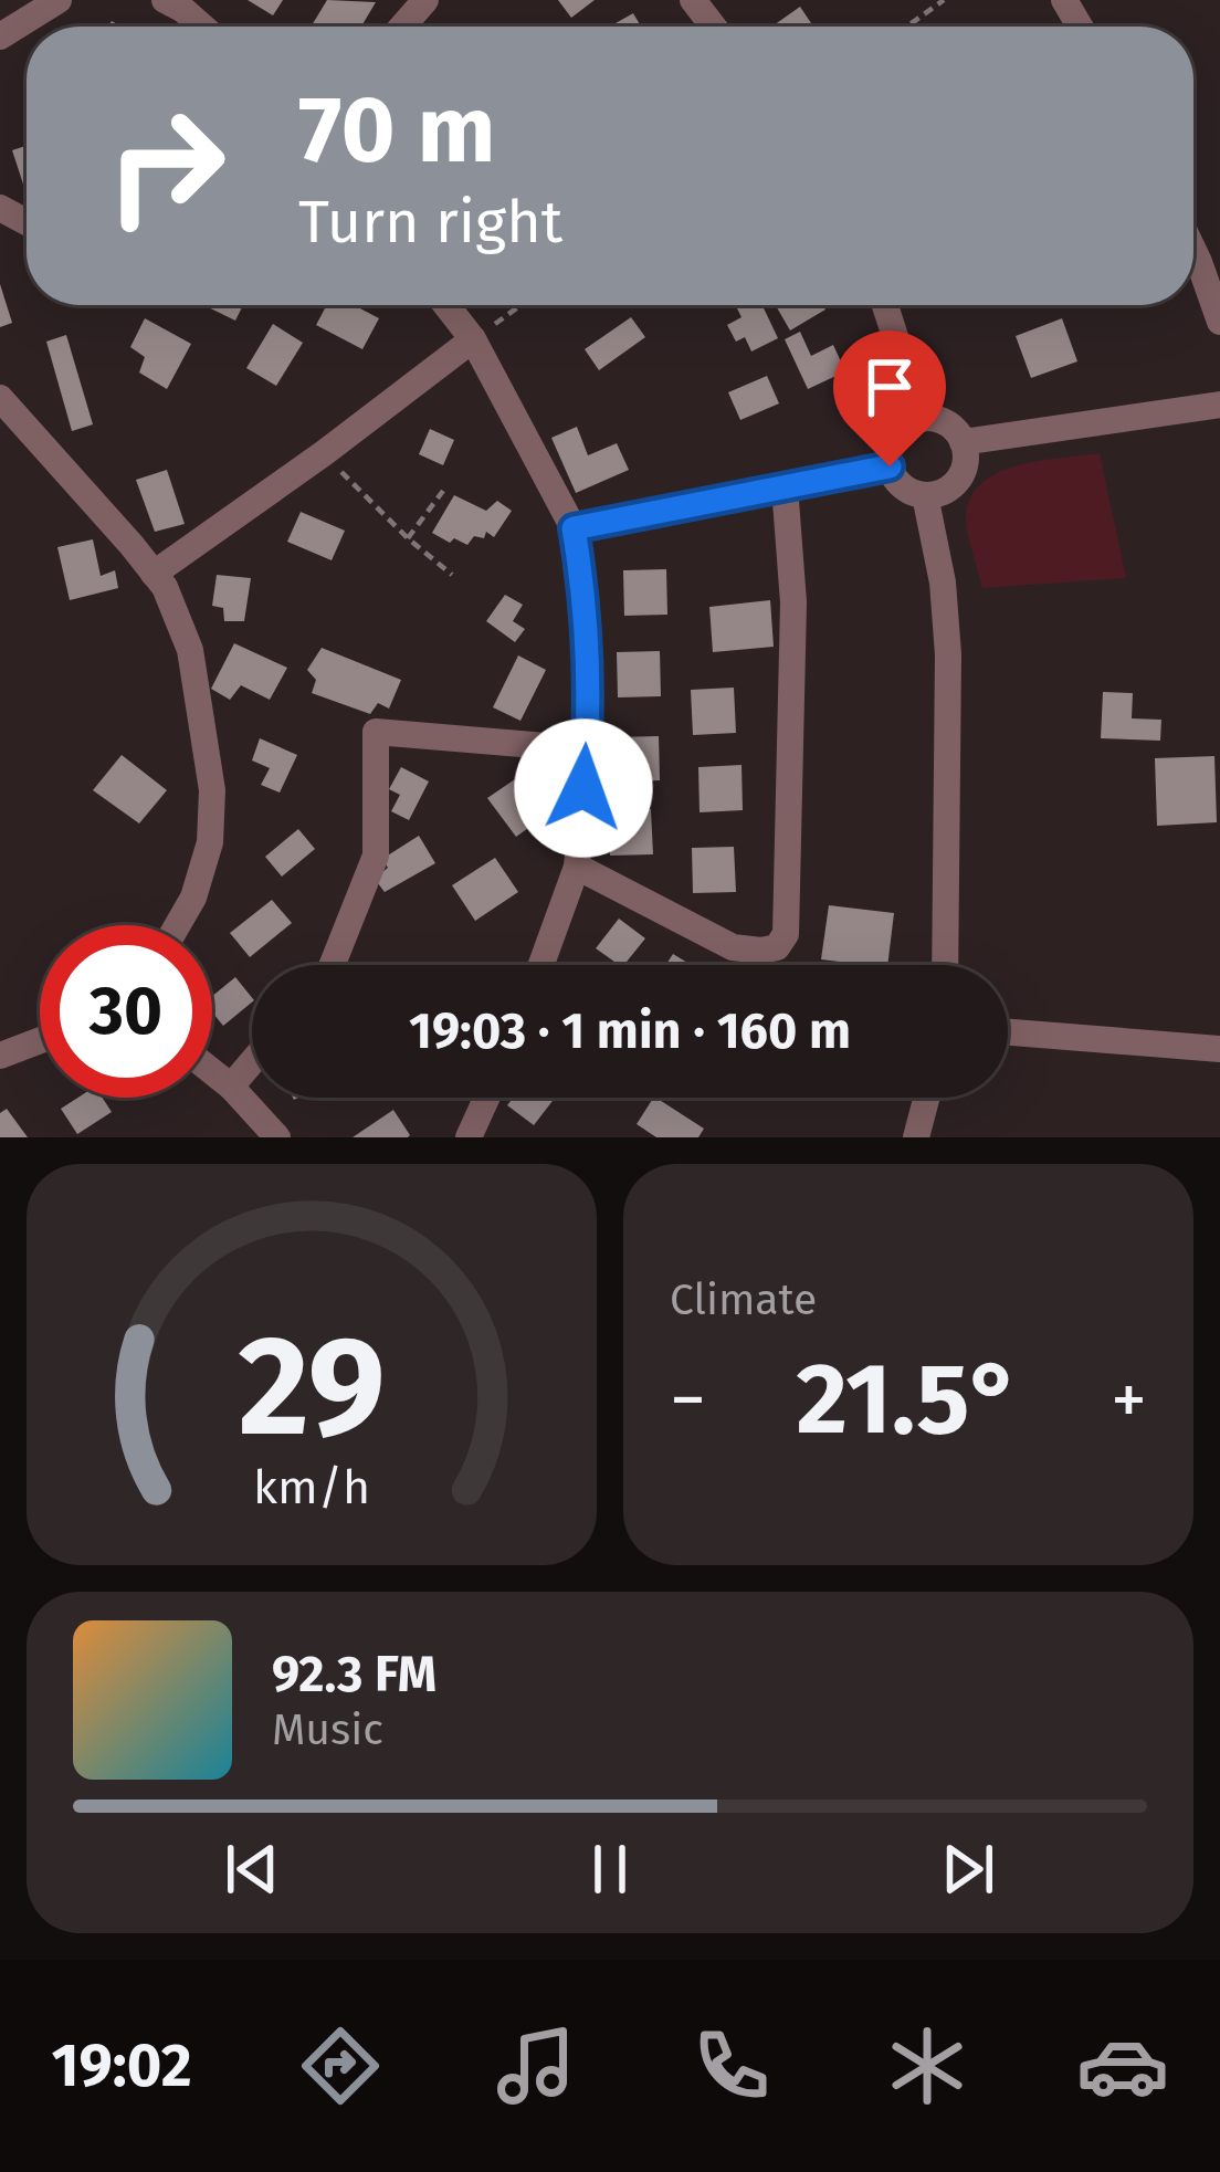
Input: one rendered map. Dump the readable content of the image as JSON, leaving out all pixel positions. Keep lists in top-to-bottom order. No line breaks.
{"page":{"turn":["70 m","Turn right"],"limit":"30","trip":"19:03 · 1 min · 160 m","tile":"Climate","heat":["−","21.5°","+"],"song":["92.3 FM","Music"],"tabs":"19:02","gauge":["29","km/h"]}}
